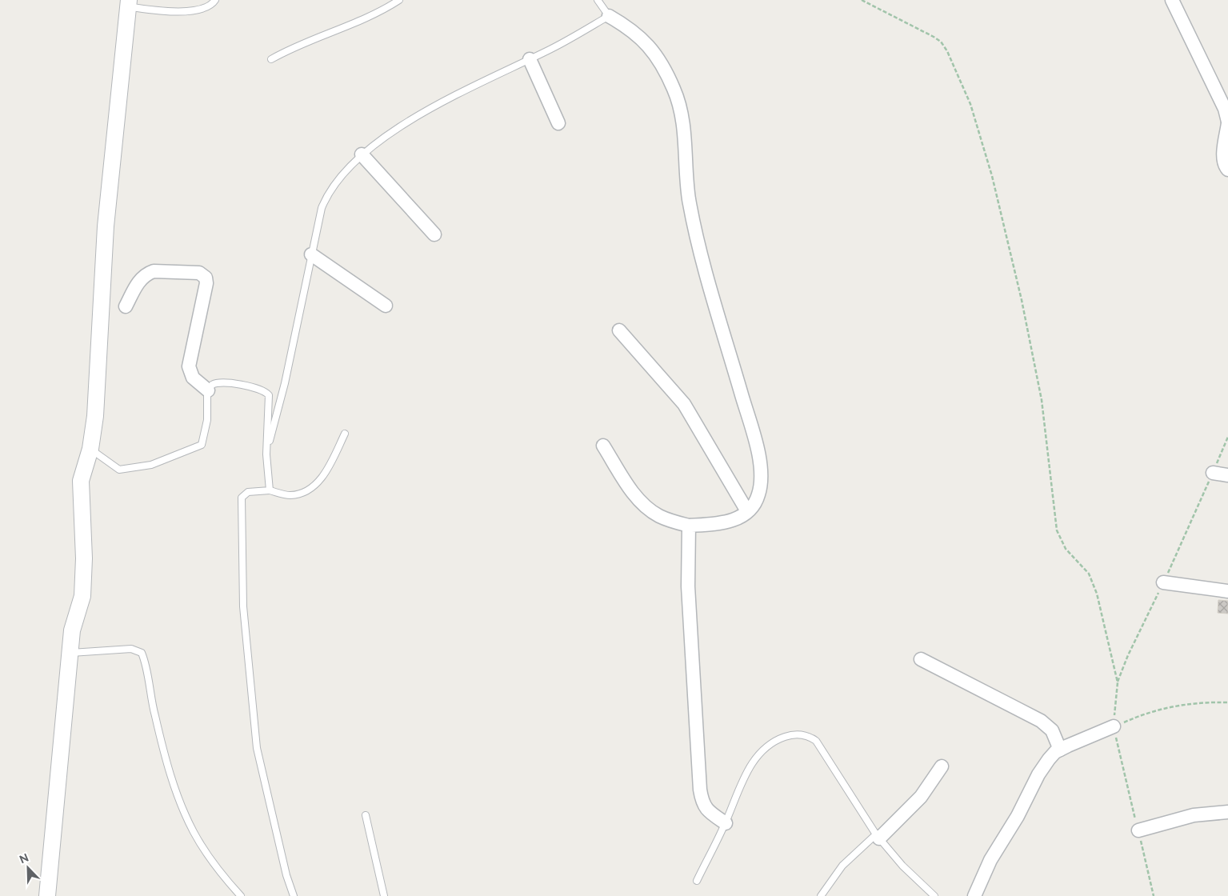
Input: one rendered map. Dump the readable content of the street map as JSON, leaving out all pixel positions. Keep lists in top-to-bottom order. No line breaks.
{"north":"top left"}
